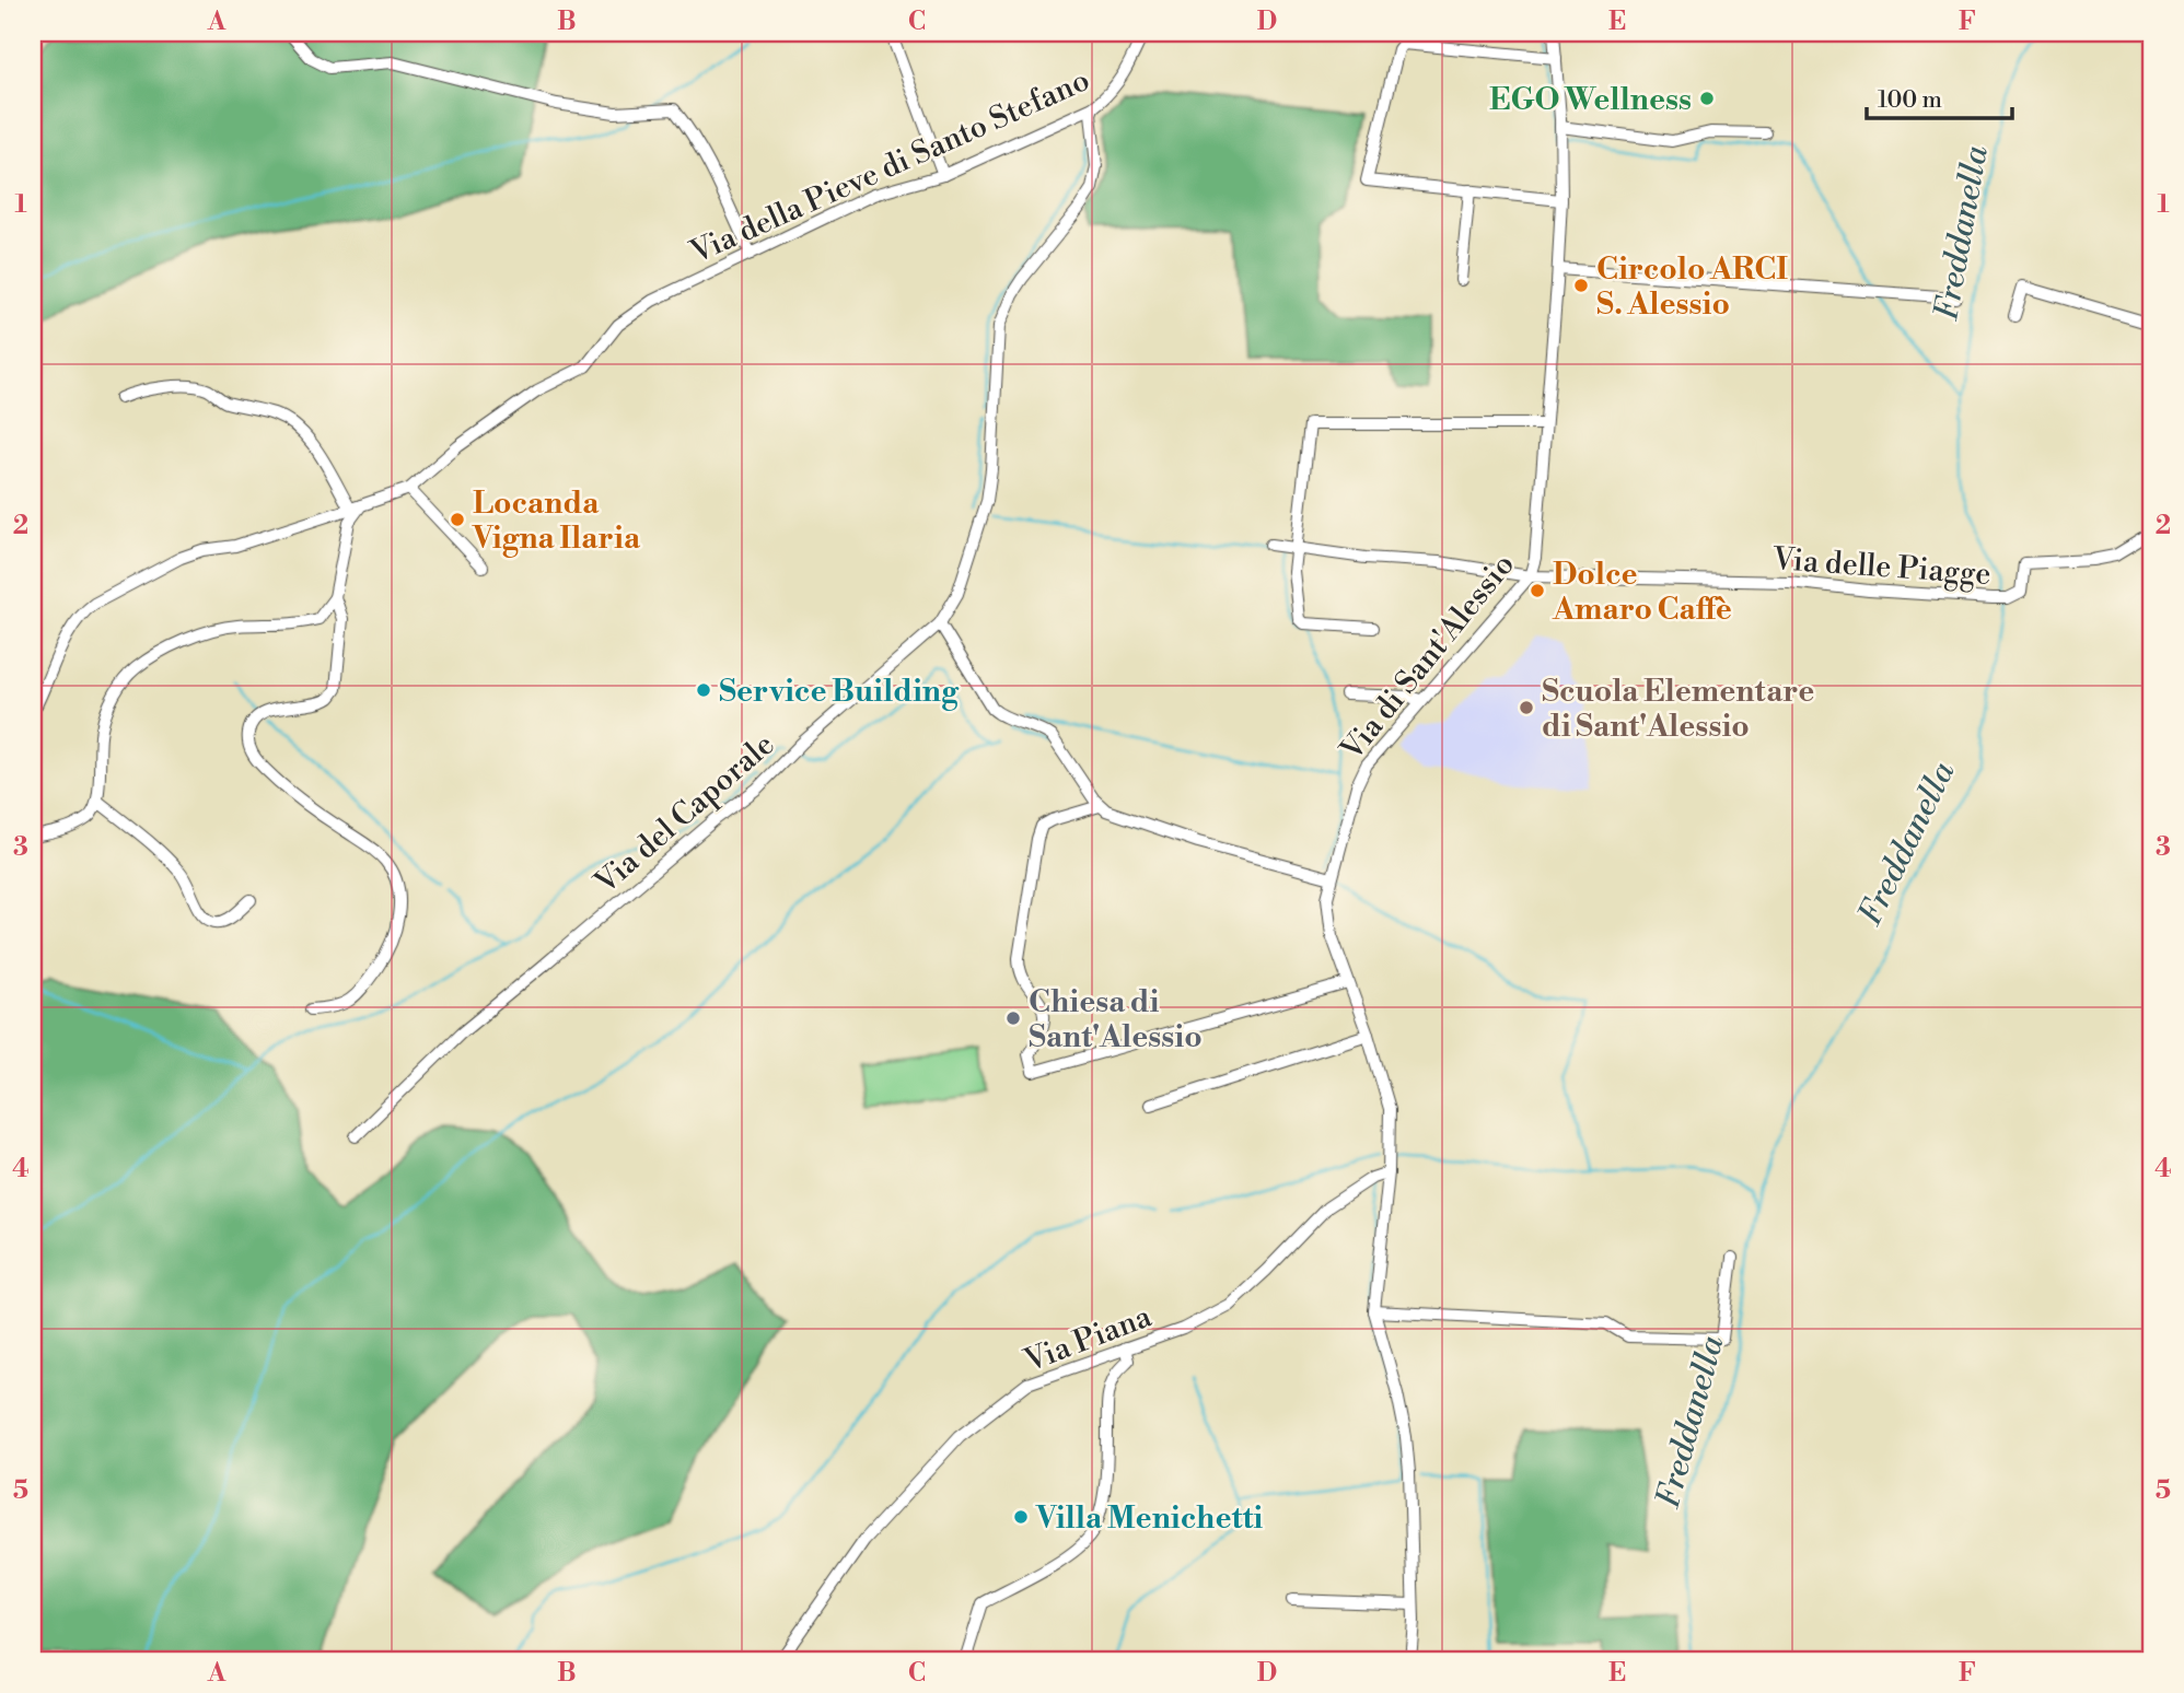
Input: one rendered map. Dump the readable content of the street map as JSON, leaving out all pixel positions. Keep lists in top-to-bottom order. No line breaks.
{"streets":{"street":["Via della Pieve di Santo Stefano","Via delle Piagge","Via di Sant'Alessio","Via del Caporale","Via Piana"]},"crossings":[["Via della Pieve di Santo Stefano","Via del Caporale"],["Via delle Piagge","Via di Sant'Alessio"],["Via di Sant'Alessio","Via Piana"]],"water":["Freddanella"],"places":["EGO Wellness","Circolo ARCI S. Alessio","Locanda Vigna Ilaria","Dolce Amaro Caffè","Service Building","Scuola Elementare di Sant'Alessio","Chiesa di Sant'Alessio","Villa Menichetti"],"scale_bar":"100 m","grid":{"columns":["A","B","C","D","E","F"],"rows":["1","2","3","4","5"]}}
